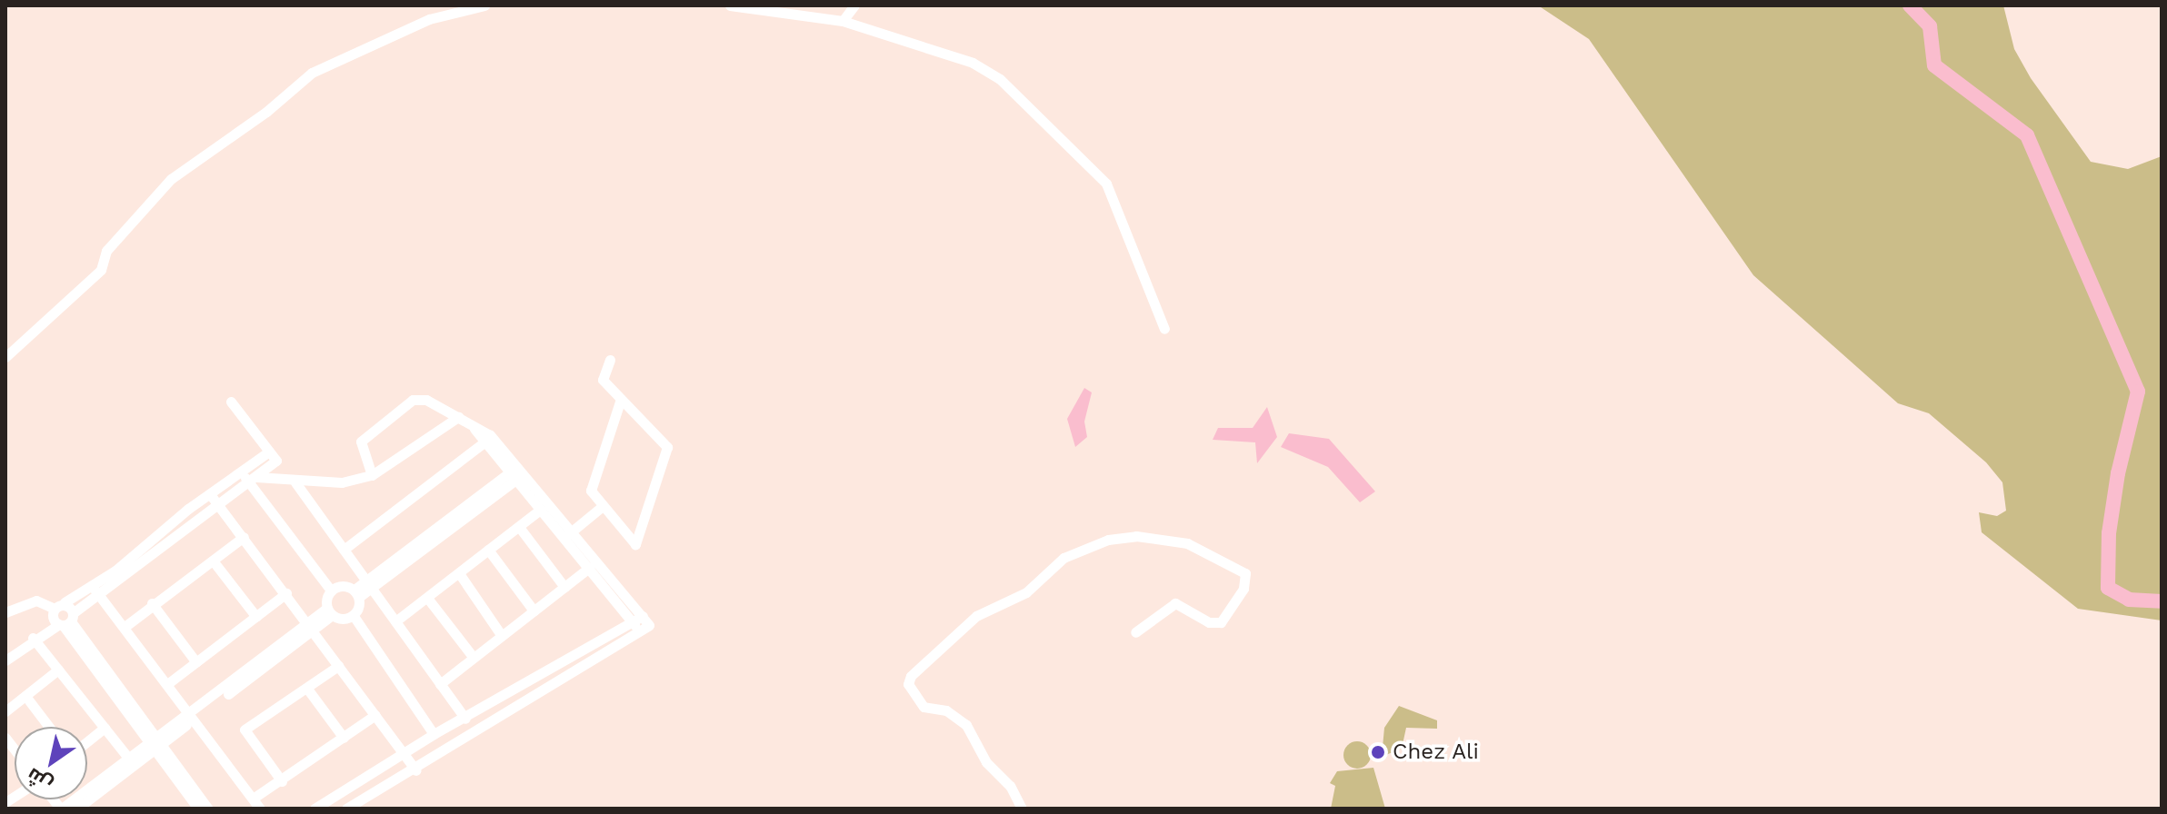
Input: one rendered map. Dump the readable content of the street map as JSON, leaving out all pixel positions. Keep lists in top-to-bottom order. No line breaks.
{"places":["Chez Ali"],"north":"bottom left"}
